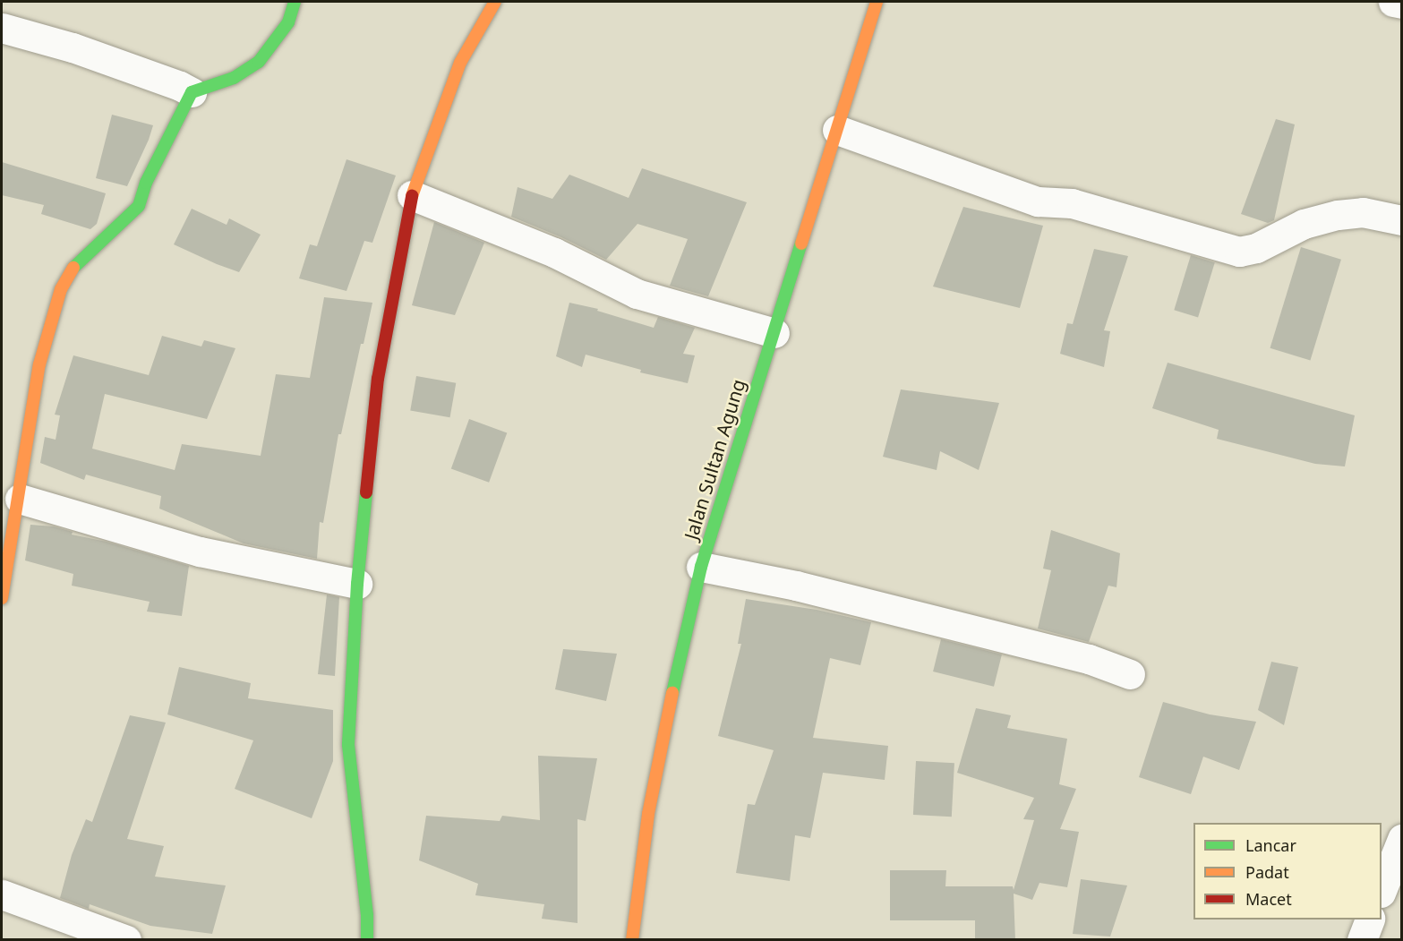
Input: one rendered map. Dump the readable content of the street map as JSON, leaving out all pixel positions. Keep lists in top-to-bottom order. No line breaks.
{"streets":{"main road":["Jalan Sultan Agung"]},"legend":["Lancar","Padat","Macet"]}
